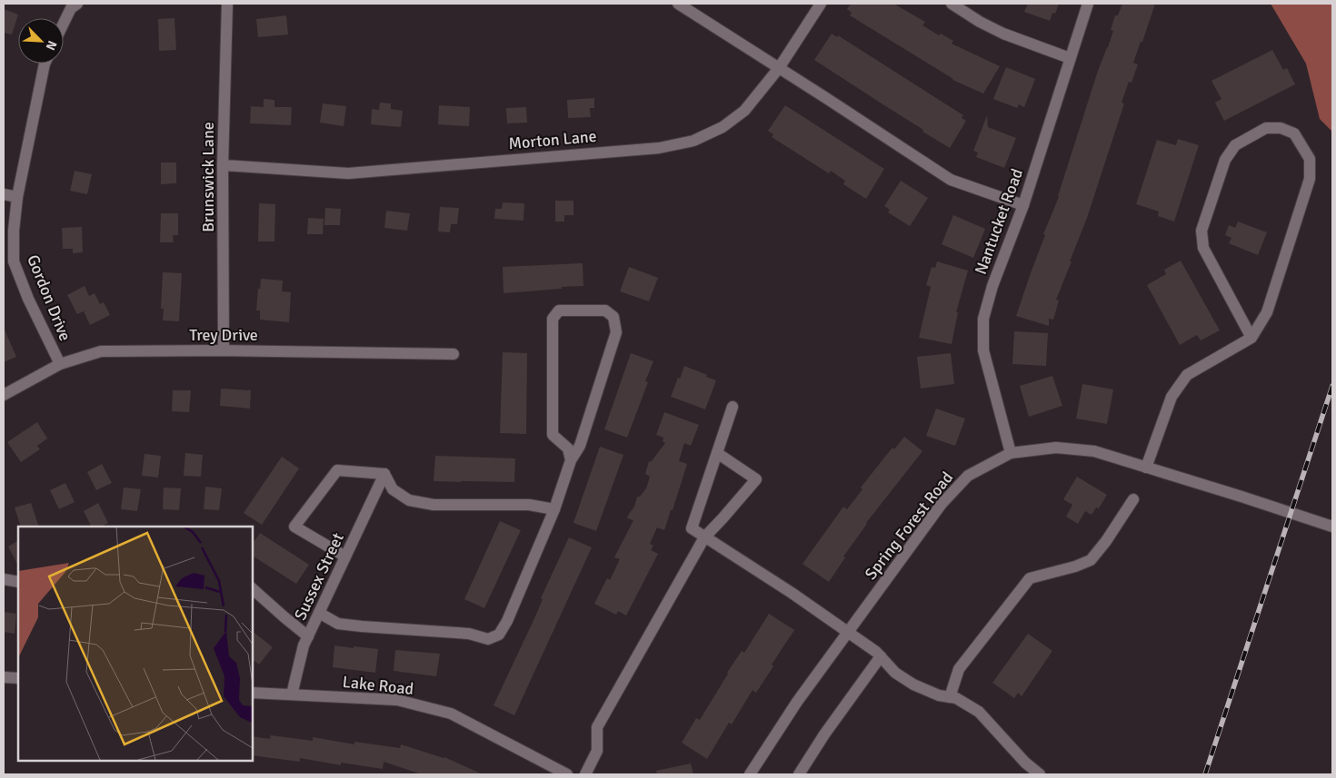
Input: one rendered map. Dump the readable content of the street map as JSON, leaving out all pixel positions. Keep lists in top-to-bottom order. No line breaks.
{"streets":{"street":["Morton Lane","Brunswick Lane","Nantucket Road","Gordon Drive","Trey Drive","Spring Forest Road","Sussex Street","Lake Road"]},"crossings":[["Morton Lane","Brunswick Lane"],["Brunswick Lane","Trey Drive"],["Nantucket Road","Spring Forest Road"],["Gordon Drive","Trey Drive"],["Sussex Street","Lake Road"]],"north":"bottom right"}
